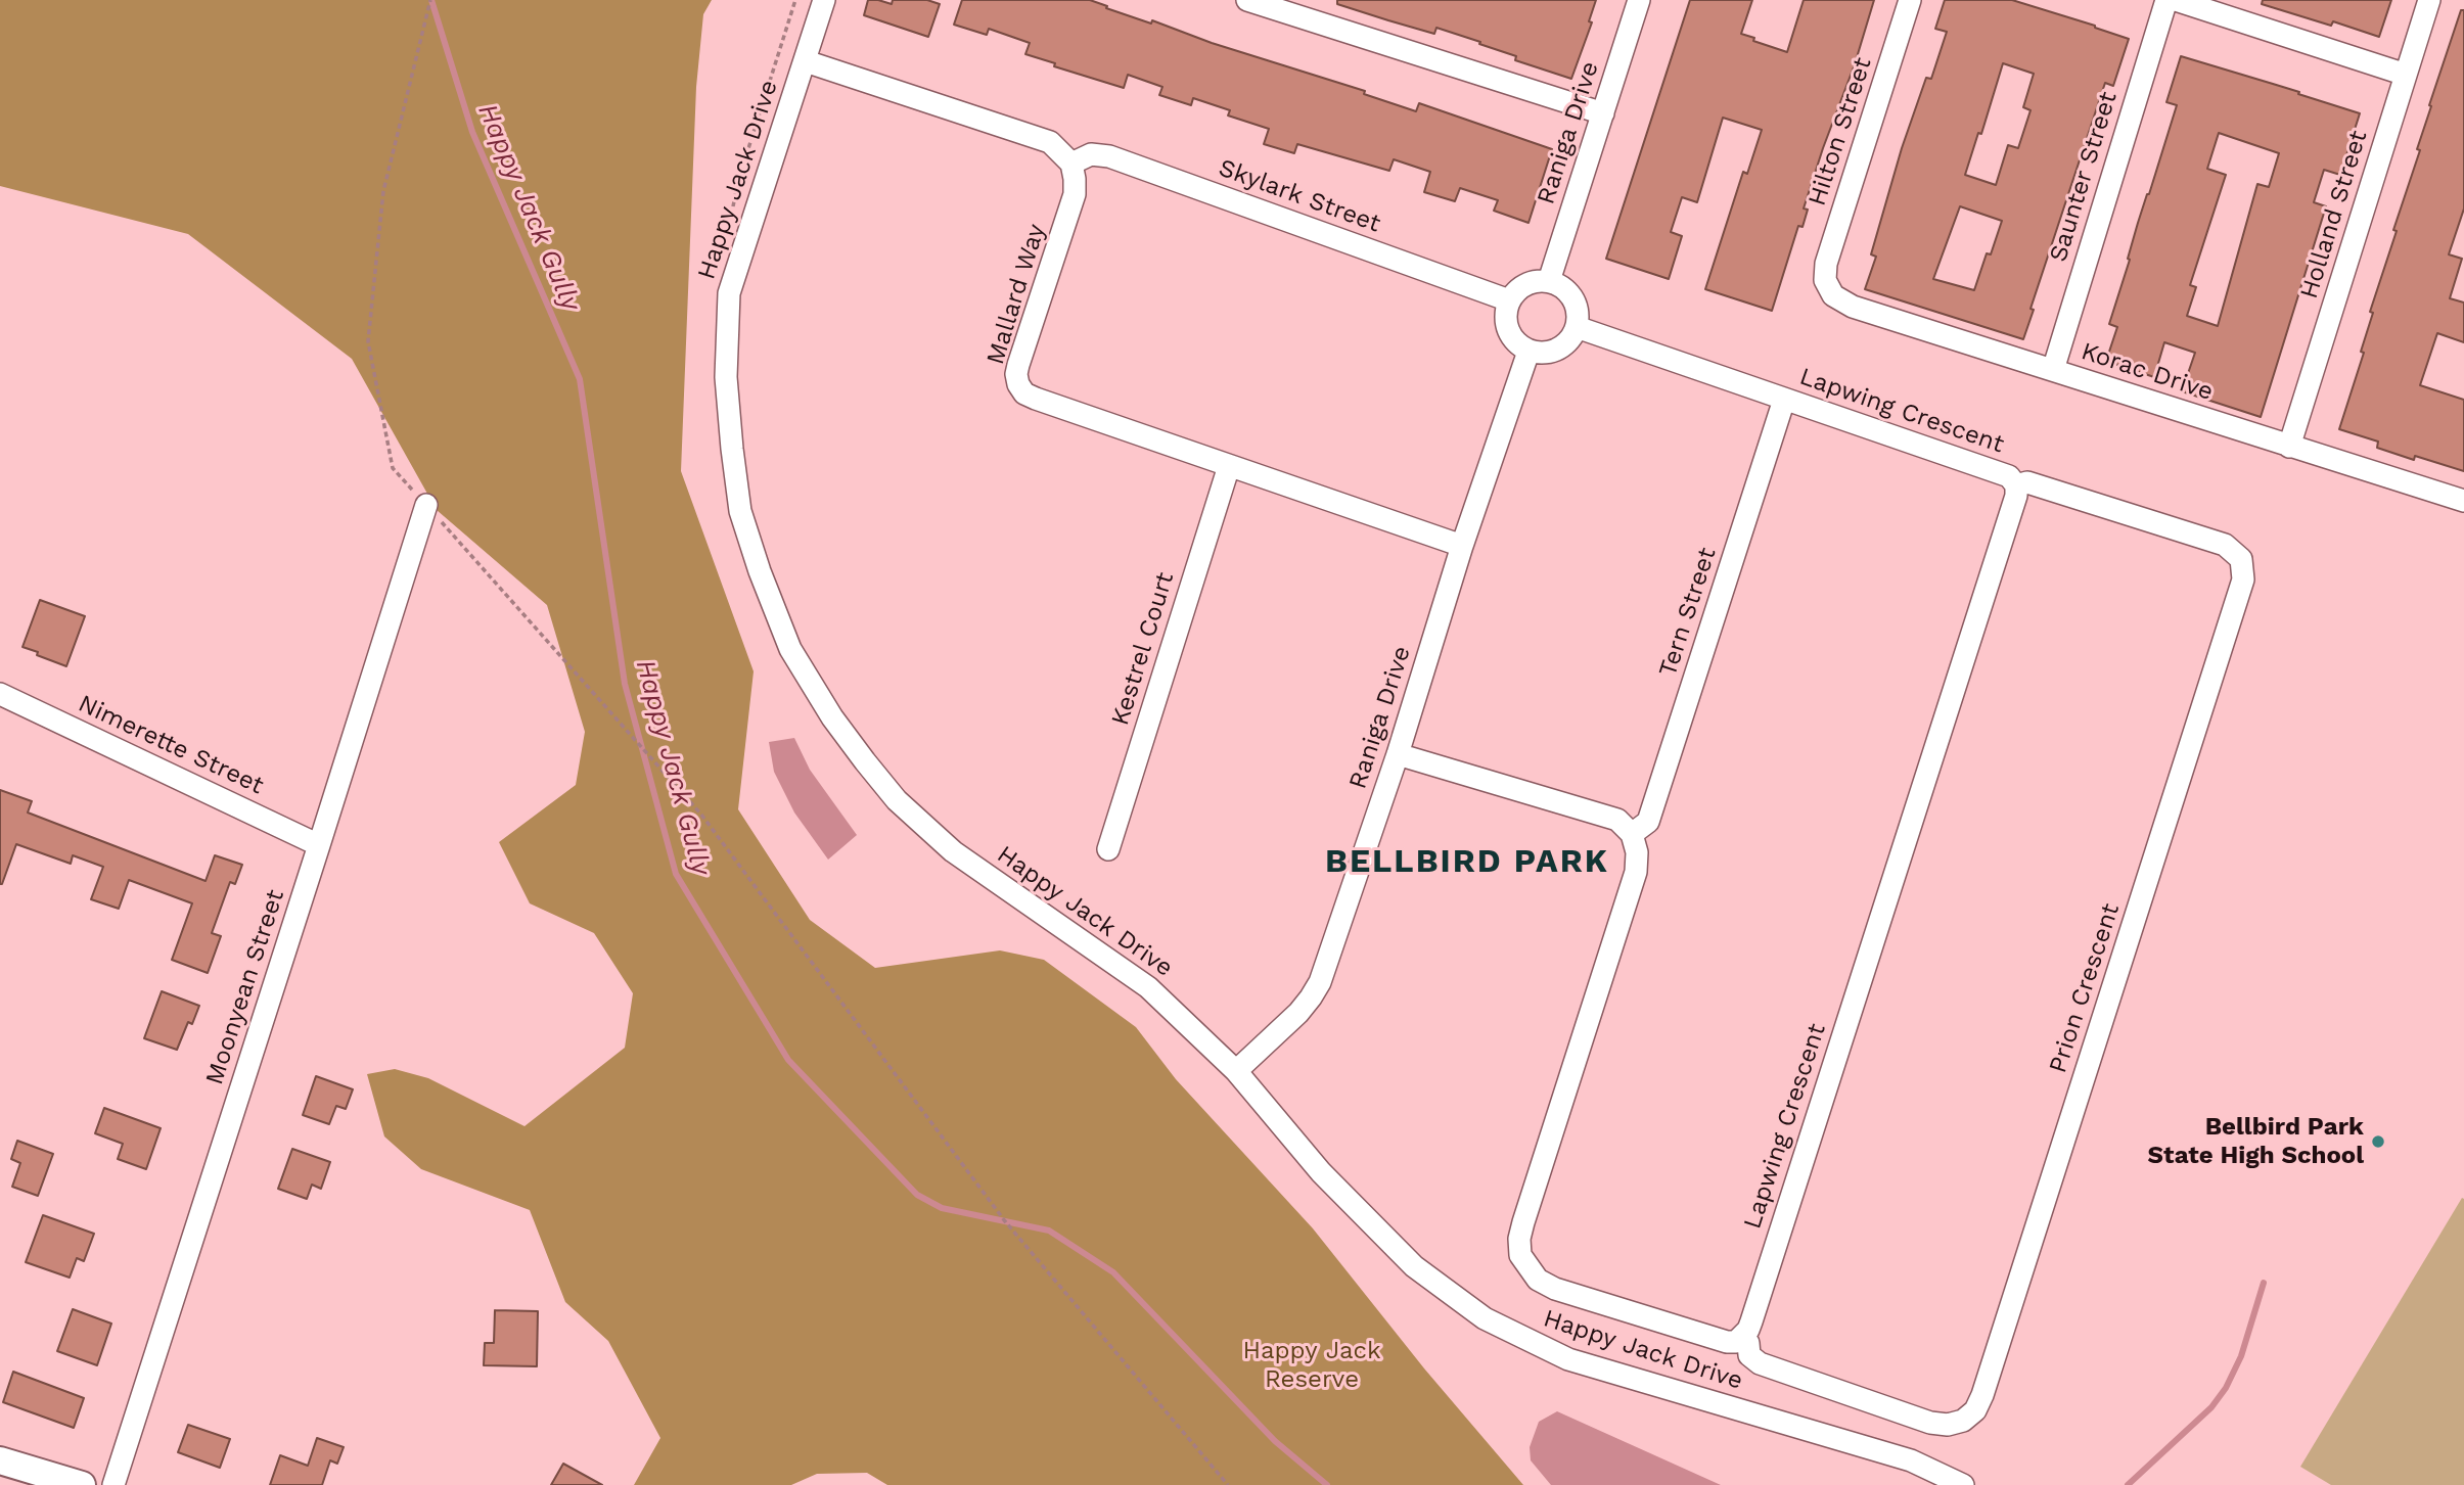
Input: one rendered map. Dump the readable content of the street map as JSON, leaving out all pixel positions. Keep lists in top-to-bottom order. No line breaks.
{"streets":{"street":["Hilton Street","Raniga Drive","Saunter Street","Happy Jack Drive","Skylark Street","Holland Street","Mallard Way","Korac Drive","Lapwing Crescent","Tern Street","Kestrel Court","Nimerette Street","Moonyean Street","Prion Crescent"]},"crossings":[["Hilton Street","Korac Drive"],["Raniga Drive","Happy Jack Drive"],["Raniga Drive","Skylark Street"],["Raniga Drive","Mallard Way"],["Raniga Drive","Lapwing Crescent"],["Saunter Street","Korac Drive"],["Skylark Street","Mallard Way"],["Skylark Street","Lapwing Crescent"],["Holland Street","Korac Drive"],["Mallard Way","Kestrel Court"],["Lapwing Crescent","Tern Street"],["Lapwing Crescent","Prion Crescent"],["Nimerette Street","Moonyean Street"]],"districts":["BELLBIRD PARK"],"water":["Happy Jack Gully"],"parks":["Happy Jack Reserve"],"places":["Bellbird Park State High School"]}
